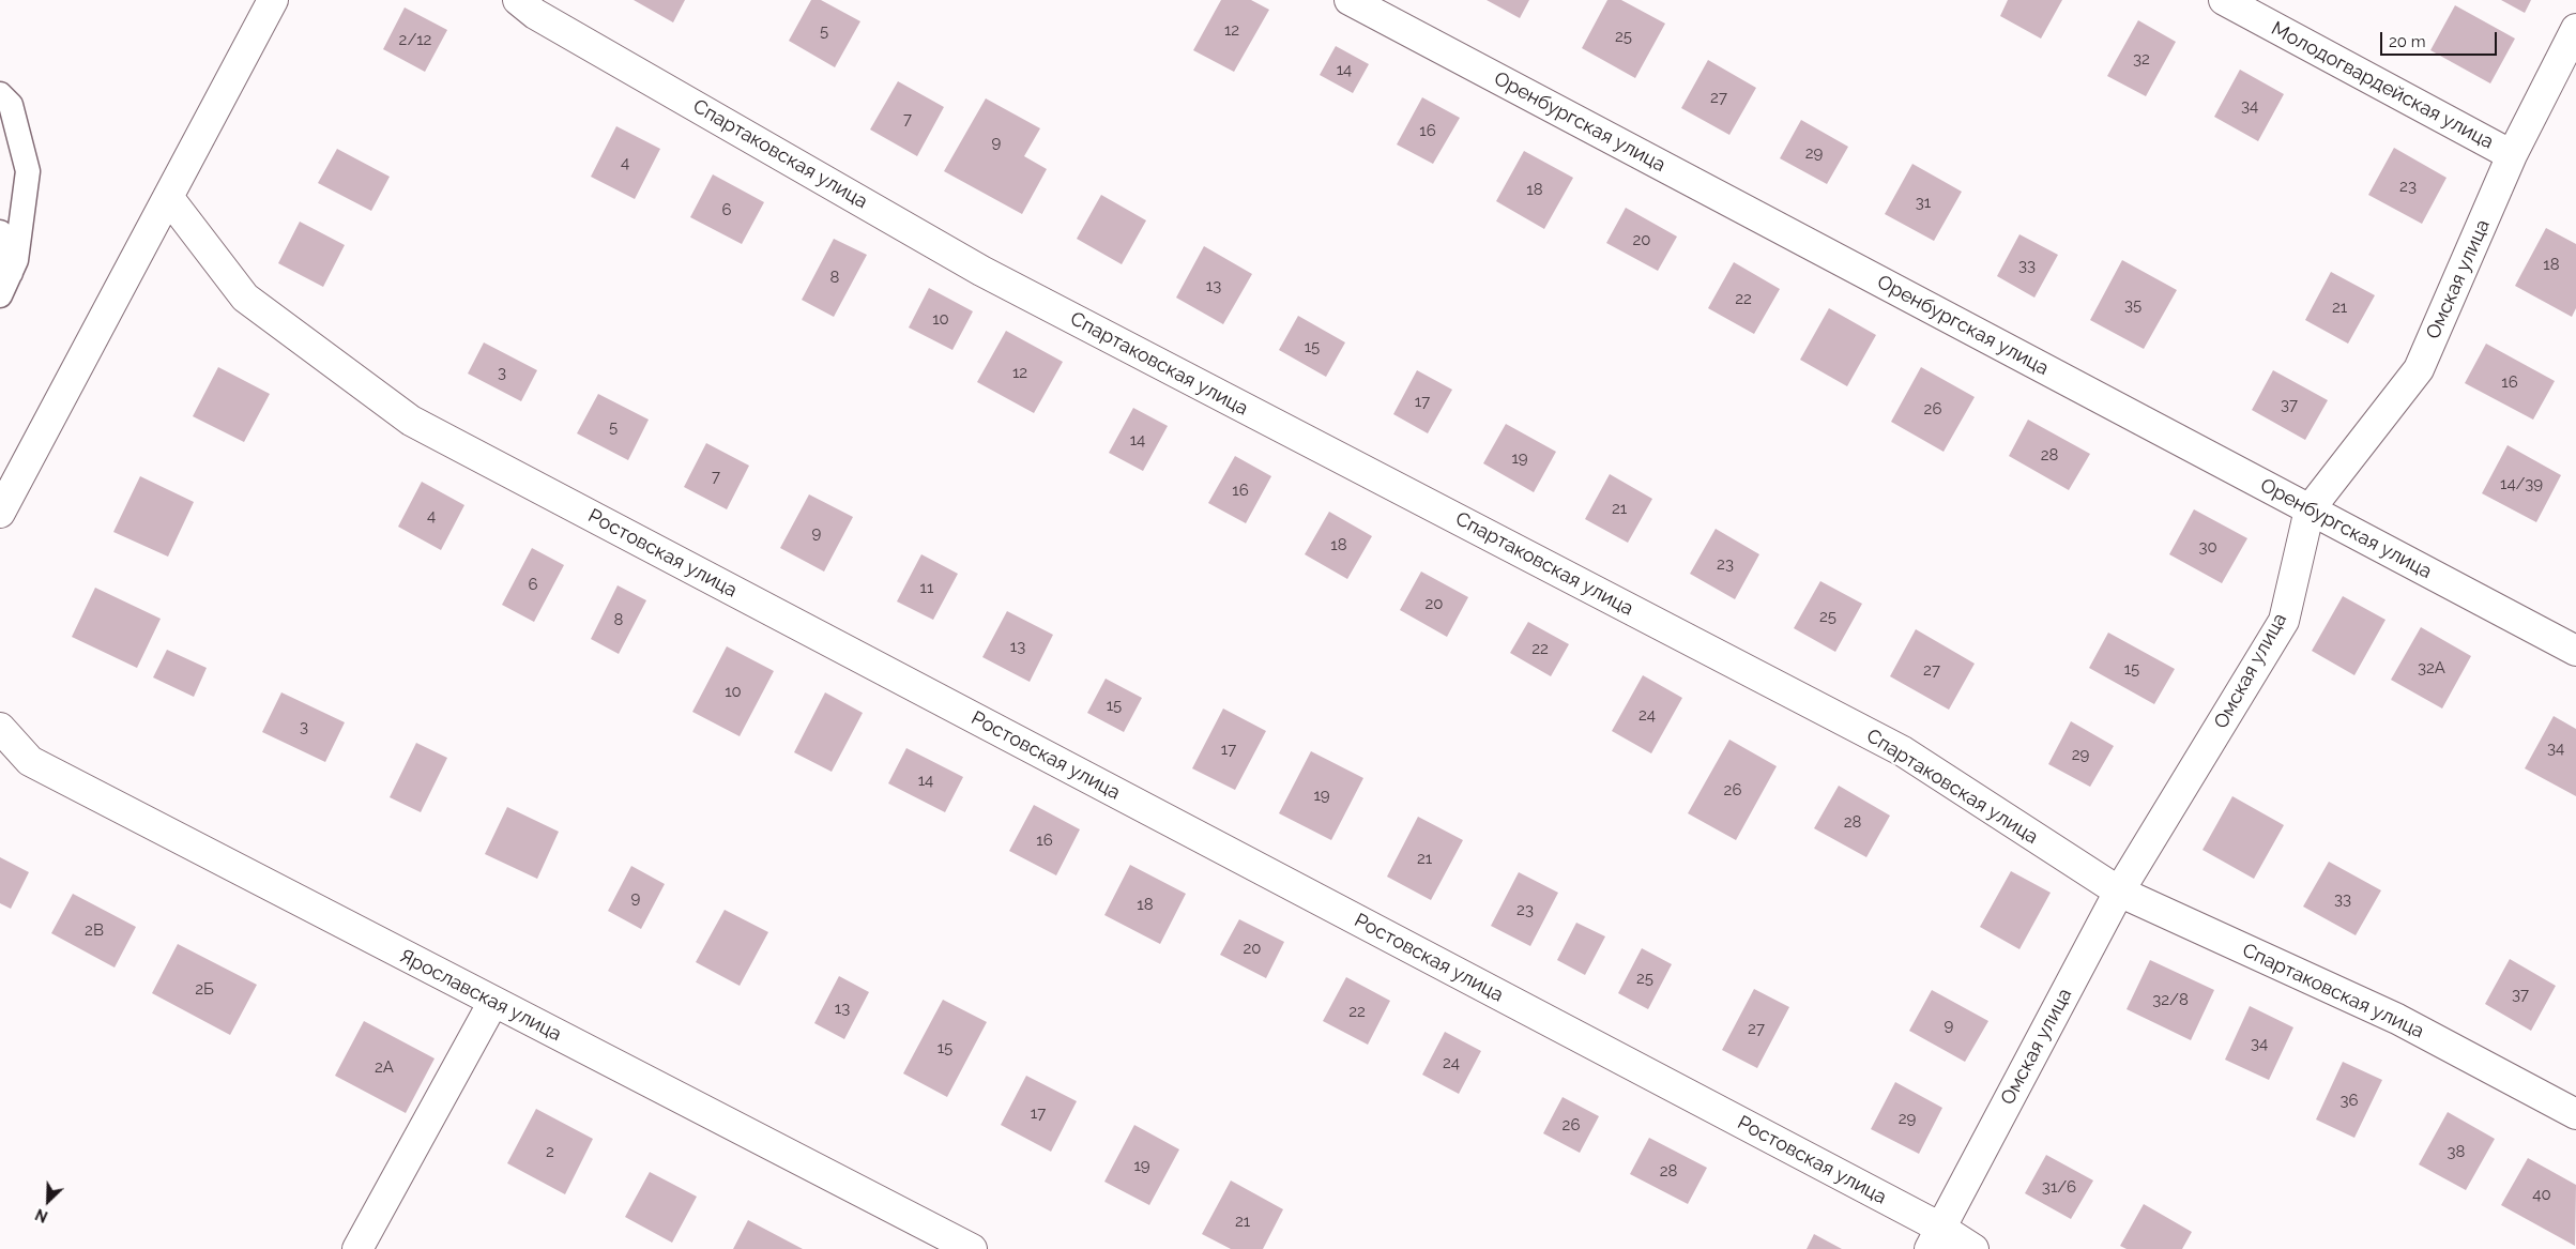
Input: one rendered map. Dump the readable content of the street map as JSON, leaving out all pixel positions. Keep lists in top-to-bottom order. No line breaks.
{"streets":{"street":["Молодогвардейская улица","Оренбургская улица","Спартаковская улица","Омская улица","Ростовская улица","Ярославская улица"]},"crossings":[["Молодогвардейская улица","Омская улица"],["Оренбургская улица","Омская улица"],["Спартаковская улица","Омская улица"],["Омская улица","Ростовская улица"]],"house_numbers":["12","5","25","2/12","32","14","27","34","7","16","9","29","4","23","18","31","6","20","18","33","8","13","22","35","21","10","15","3","12","16","17","37","26","5","14","28","19","7","14/39","16","21","4","9","18","30","23","6","11","20","25","8","13","22","32А","15","27","10","15","24","3","34","17","29","14","26","19","28","16","21","9","33","18","23","2В","20","25","2Б","37","32/8","13","22","9","27","34","15","24","2А","36","17","29","26","2","38","19","28","31/6","40","21"],"scale_bar":"20 m","north":"bottom left"}
